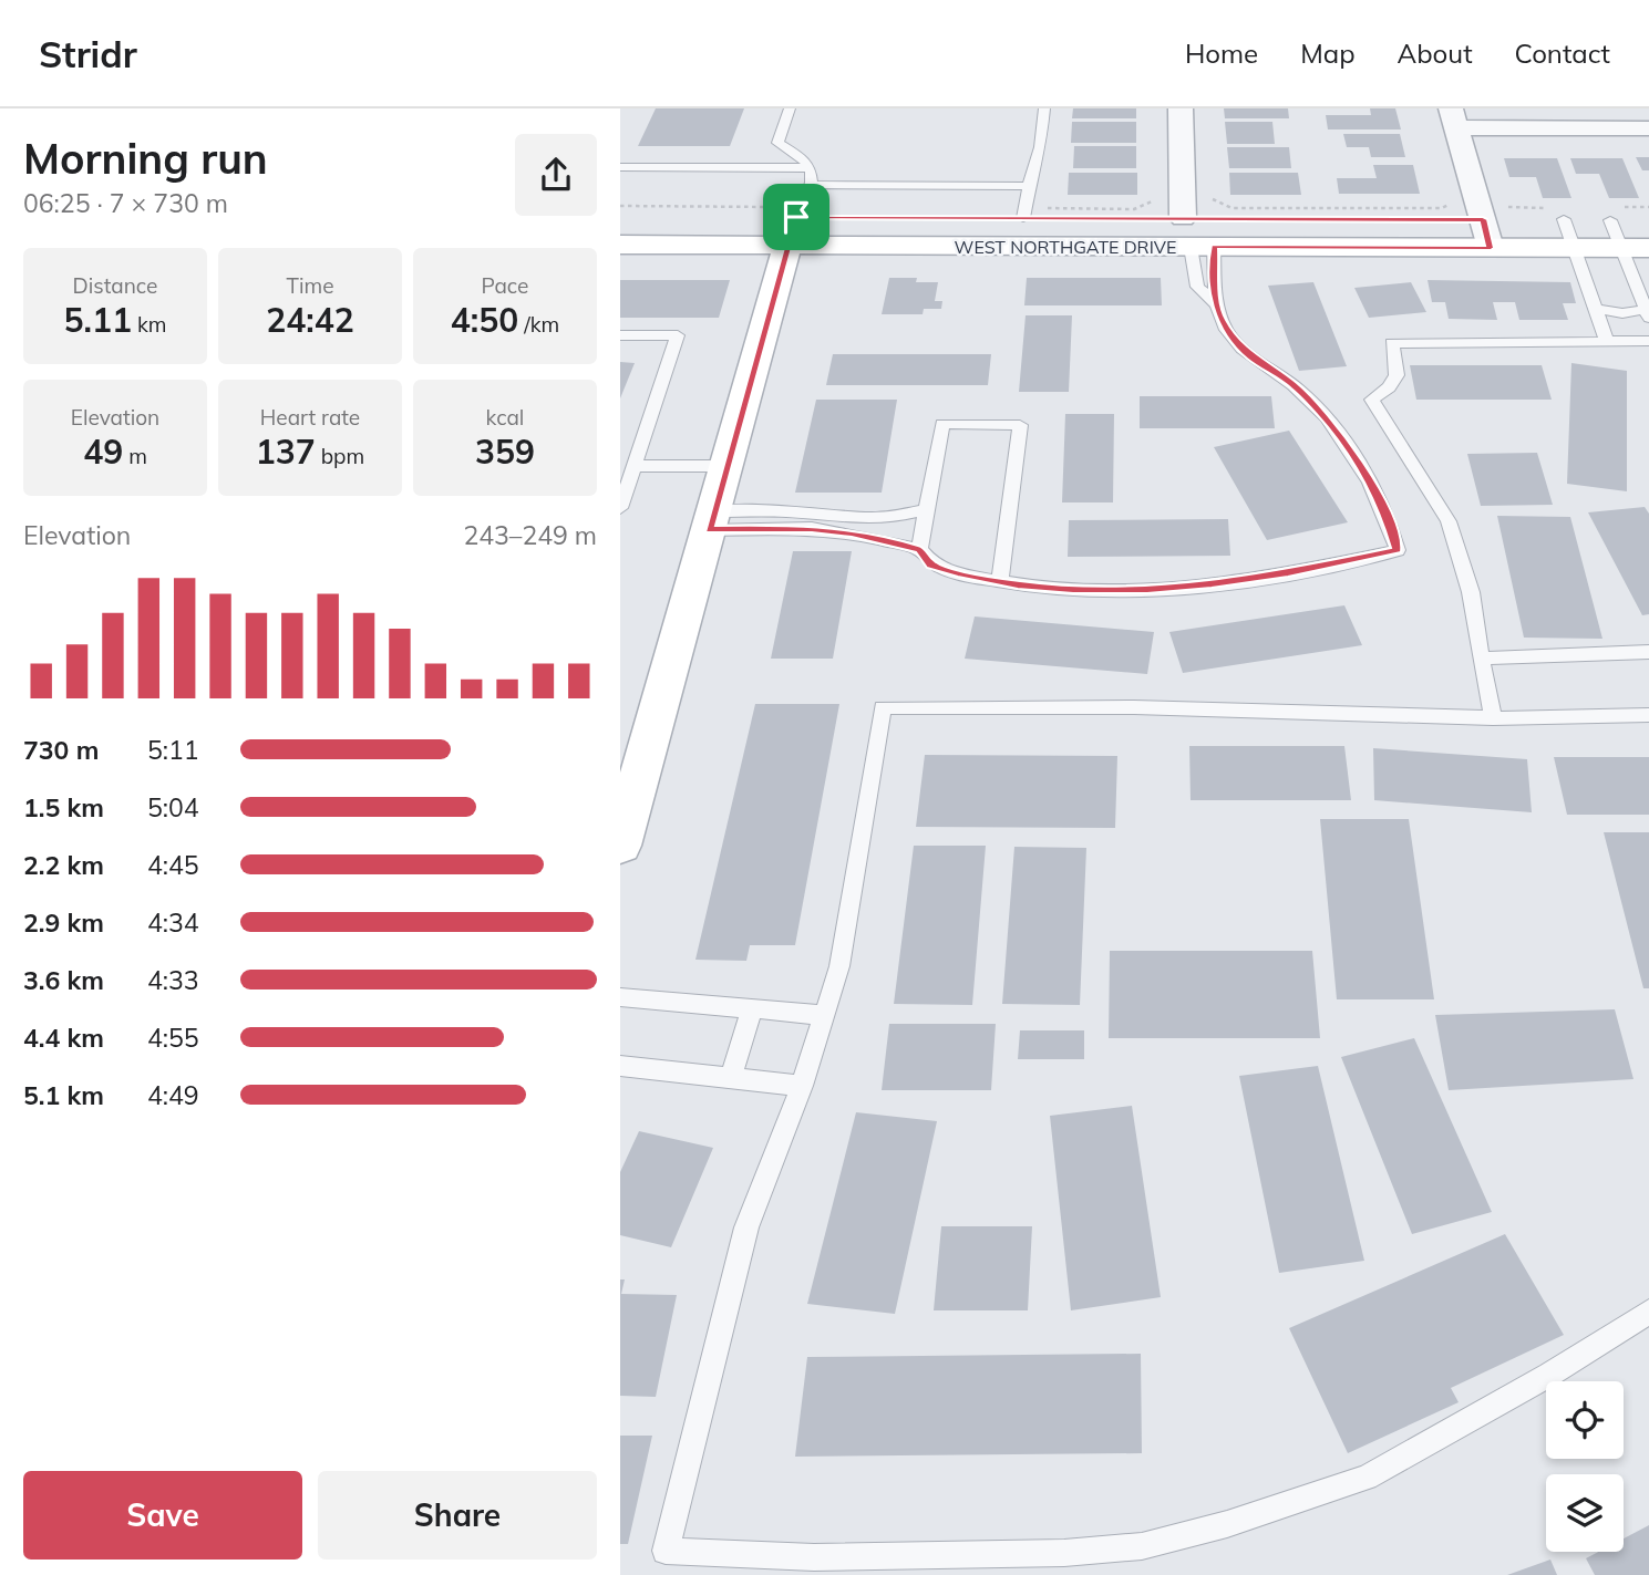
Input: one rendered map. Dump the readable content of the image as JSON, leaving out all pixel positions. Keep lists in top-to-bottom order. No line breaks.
{"streets":{"main road":["WEST NORTHGATE DRIVE"]},"page":{"header":"Stridr","nav":["Home","Map","About","Contact"],"heading":["Morning run","06:25 · 7 × 730 m"],"stats":[["Distance","5.11 km"],["Time","24:42"],["Pace","4:50 /km"],["Elevation","49 m"],["Heart rate","137 bpm"],["kcal","359"]],"chart":["Elevation","243–249 m"],"list":[{"name":"730 m","note":"5:11"},{"name":"1.5 km","note":"5:04"},{"name":"2.2 km","note":"4:45"},{"name":"2.9 km","note":"4:34"},{"name":"3.6 km","note":"4:33"},{"name":"4.4 km","note":"4:55"},{"name":"5.1 km","note":"4:49"}],"buttons":["Save","Share"]}}
